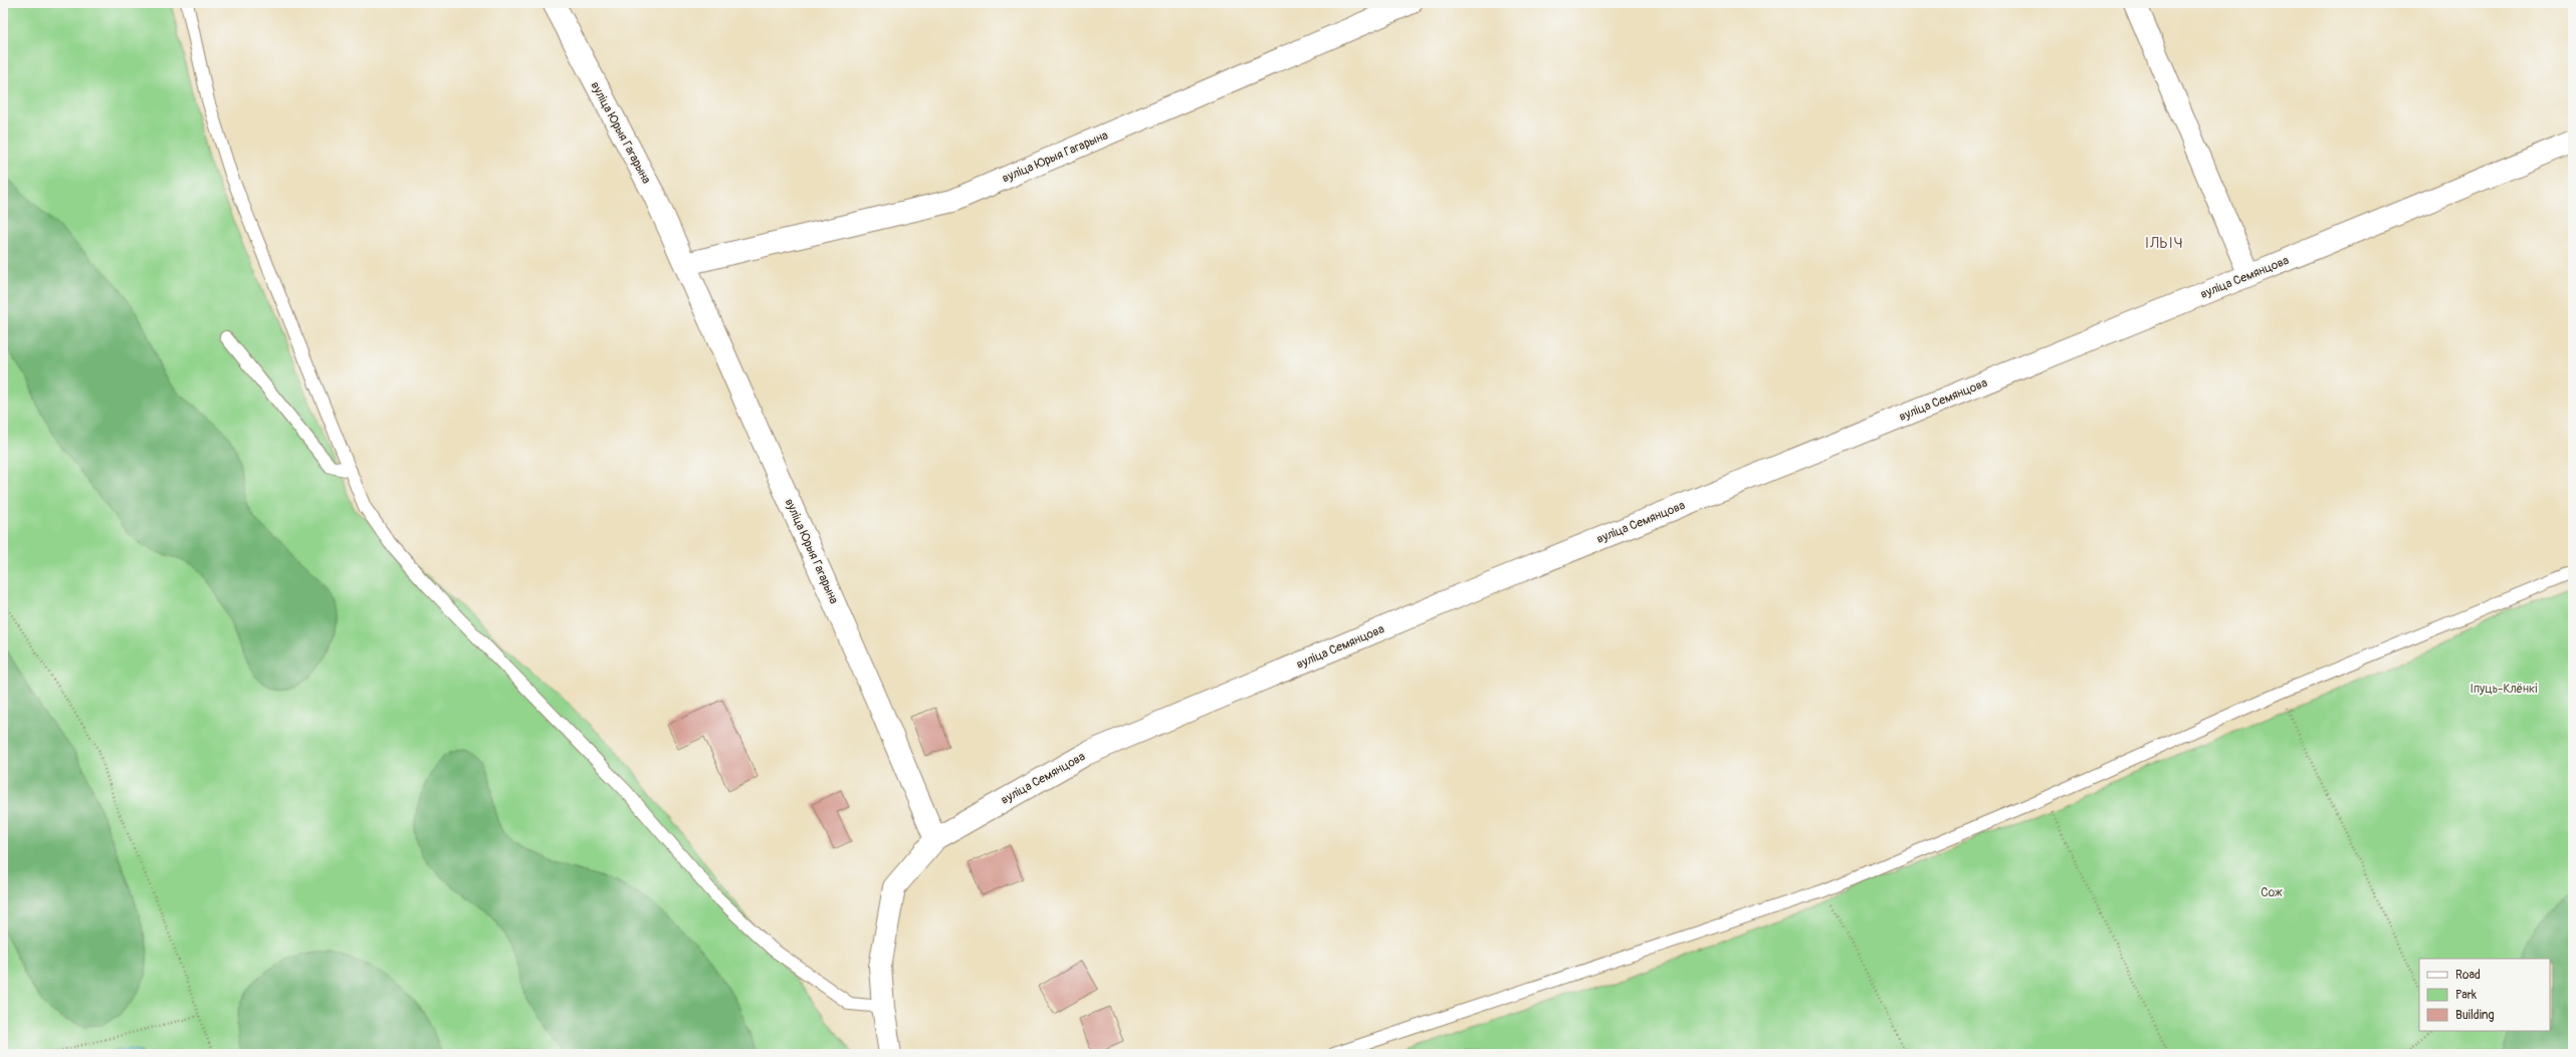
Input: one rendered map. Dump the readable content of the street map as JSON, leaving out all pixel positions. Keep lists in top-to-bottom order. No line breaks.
{"streets":{"street":["вуліца Юрыя Гагарына","вуліца Семянцова"]},"crossings":[["вуліца Юрыя Гагарына","вуліца Семянцова"]],"districts":["ІЛЬІЧ"],"parks":["Іпуць-Клёнкі","Сож"],"legend":["Road","Park","Building"]}
